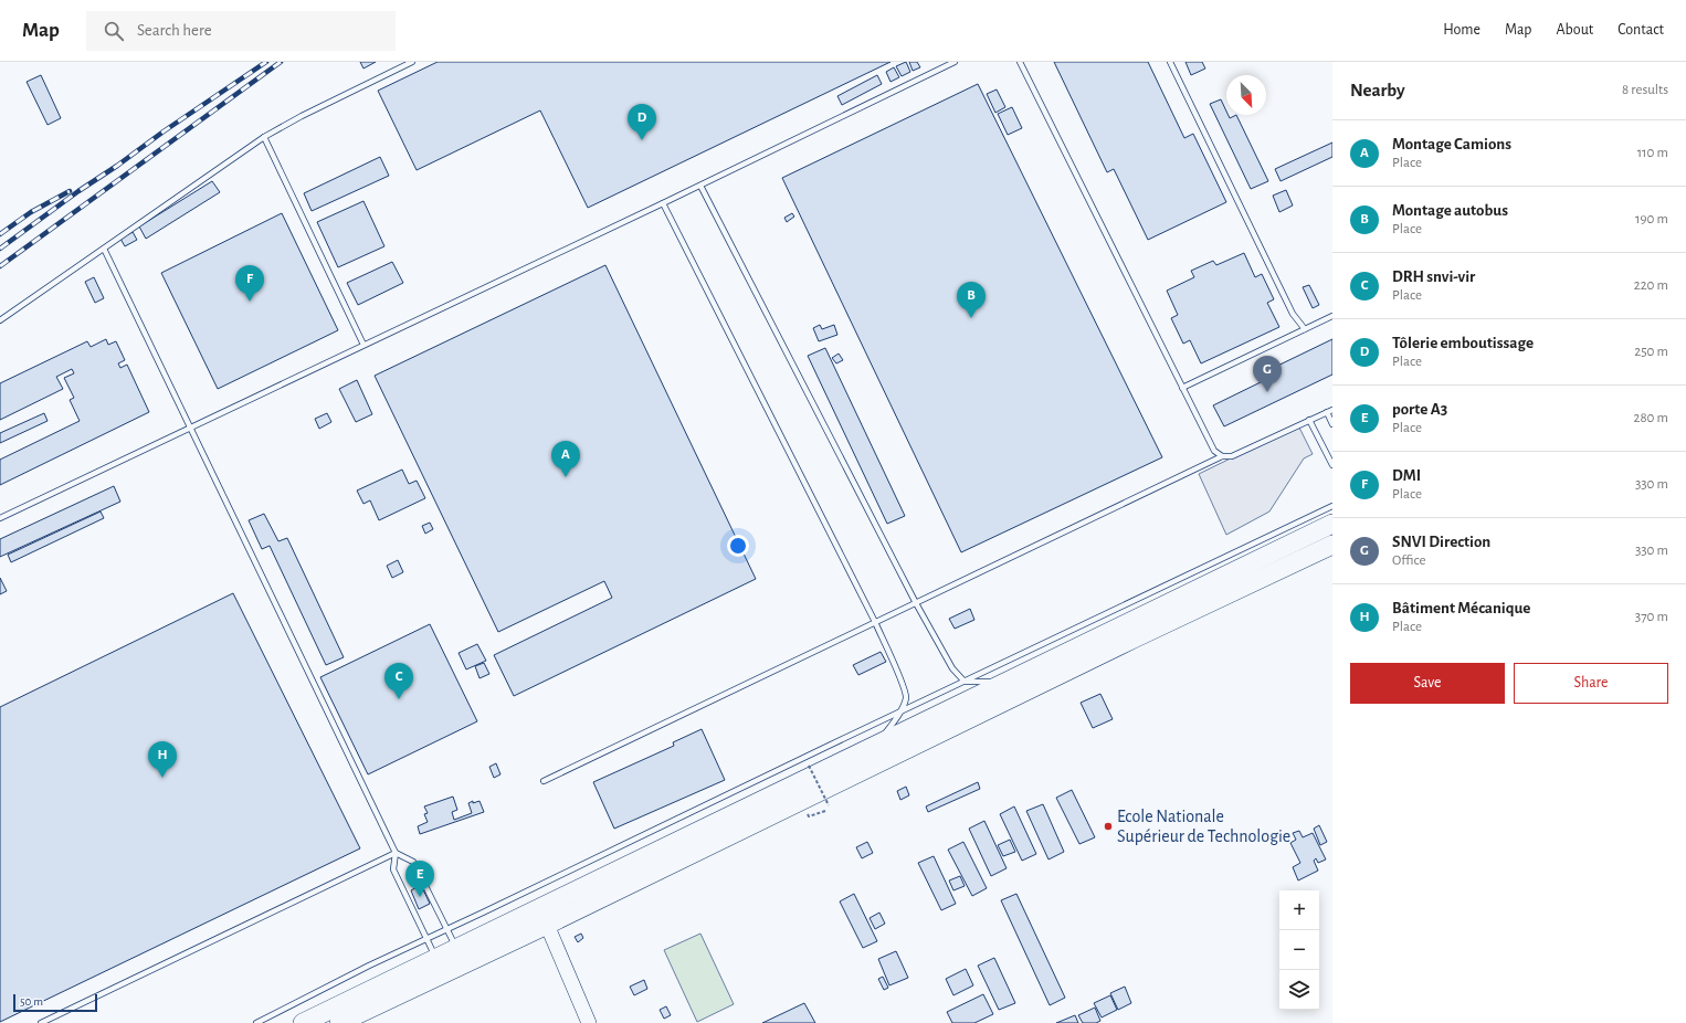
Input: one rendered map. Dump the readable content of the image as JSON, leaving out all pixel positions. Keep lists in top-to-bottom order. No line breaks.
{"places":["Ecole Nationale Supérieur de Technologie"],"scale_bar":"50 m","north":"bottom right","page":{"header":"Map","search":"Search here","nav":["Home","Map","About","Contact"],"heading":["Nearby","8 results"],"pins":["D","F","B","G","A","C","H","E"],"list":[{"mark":"A","name":"Montage Camions","note":"Place","value":"110 m"},{"mark":"B","name":"Montage autobus","note":"Place","value":"190 m"},{"mark":"C","name":"DRH snvi-vir","note":"Place","value":"220 m"},{"mark":"D","name":"Tôlerie emboutissage","note":"Place","value":"250 m"},{"mark":"E","name":"porte A3","note":"Place","value":"280 m"},{"mark":"F","name":"DMI","note":"Place","value":"330 m"},{"mark":"G","name":"SNVI Direction","note":"Office","value":"330 m"},{"mark":"H","name":"Bâtiment Mécanique","note":"Place","value":"370 m"}],"buttons":["Save","Share"],"map_buttons":["+","−"],"scale":"50 m"}}
